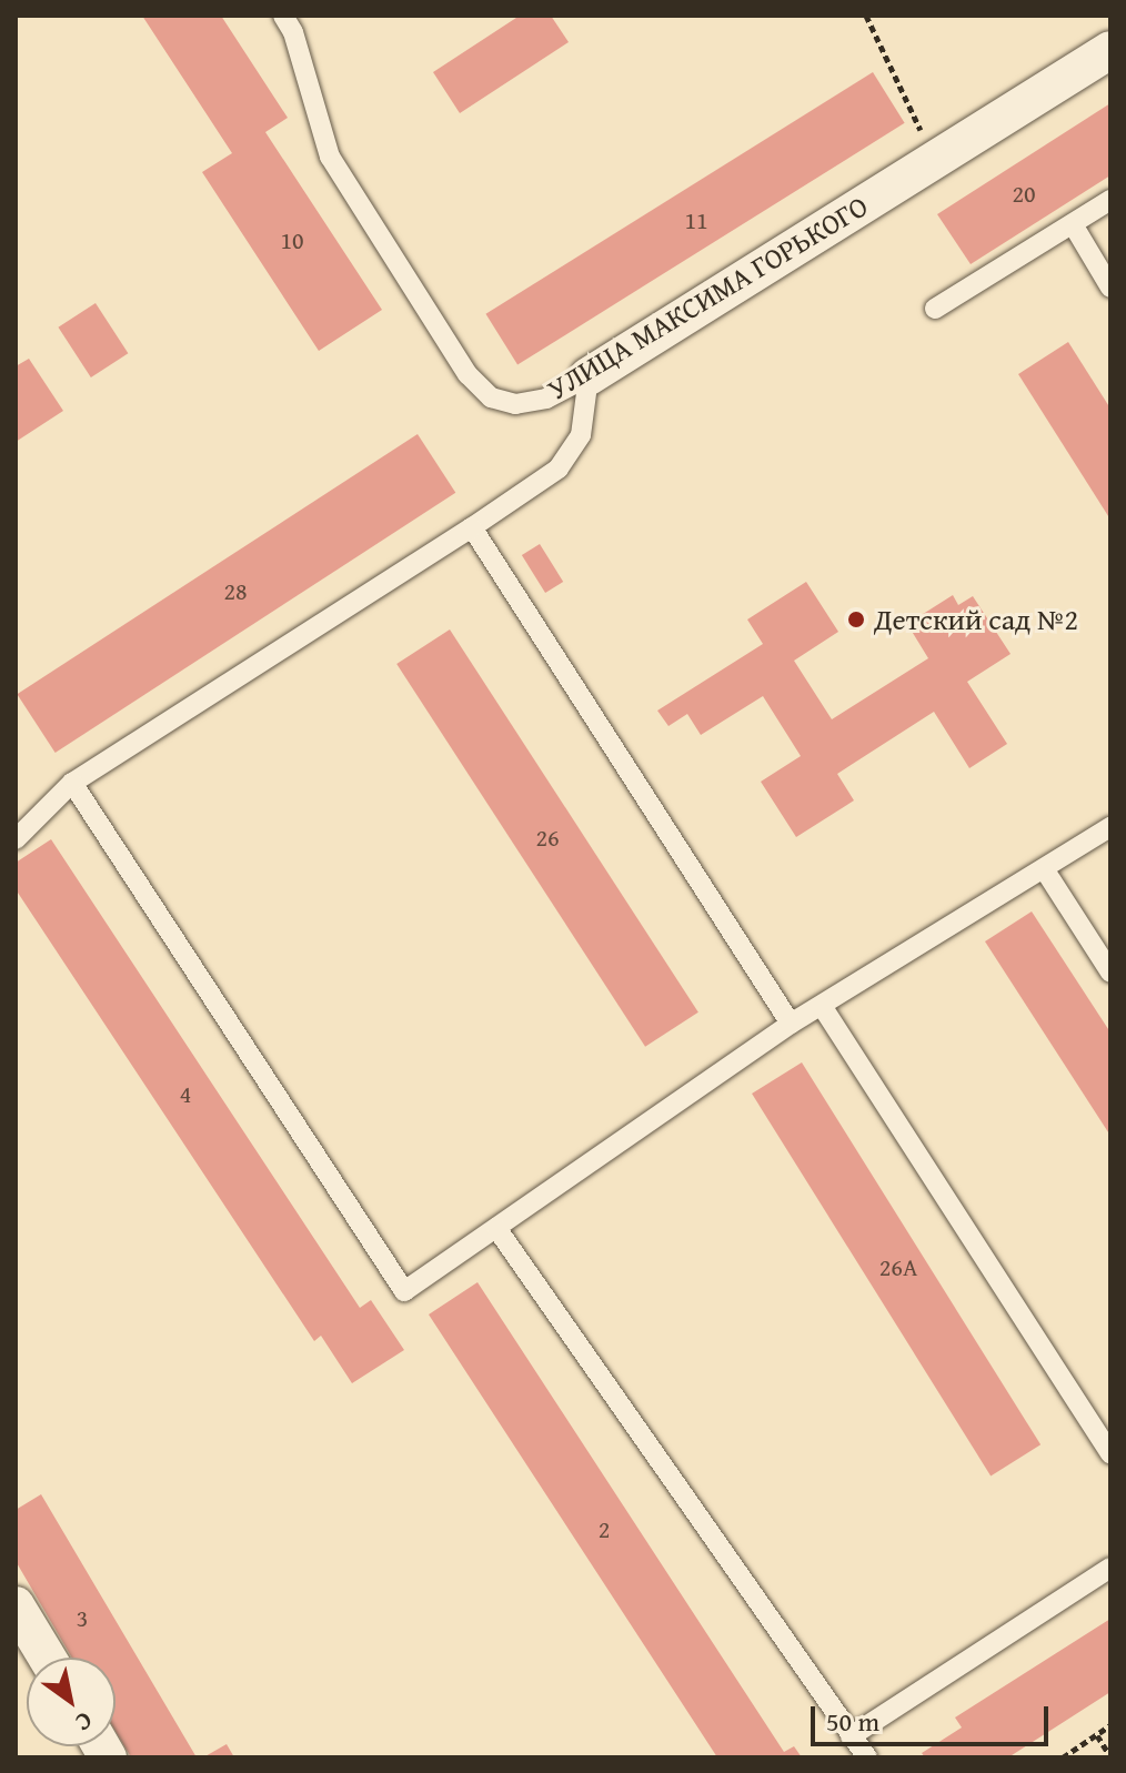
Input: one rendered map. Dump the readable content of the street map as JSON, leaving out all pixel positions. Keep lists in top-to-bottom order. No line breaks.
{"streets":{"street":["УЛИЦА МАКСИМА ГОРЬКОГО"]},"places":["Детский сад №2"],"house_numbers":["20","11","10","28","26","4","26А","2","3"],"scale_bar":"50 m","north":"bottom right"}
